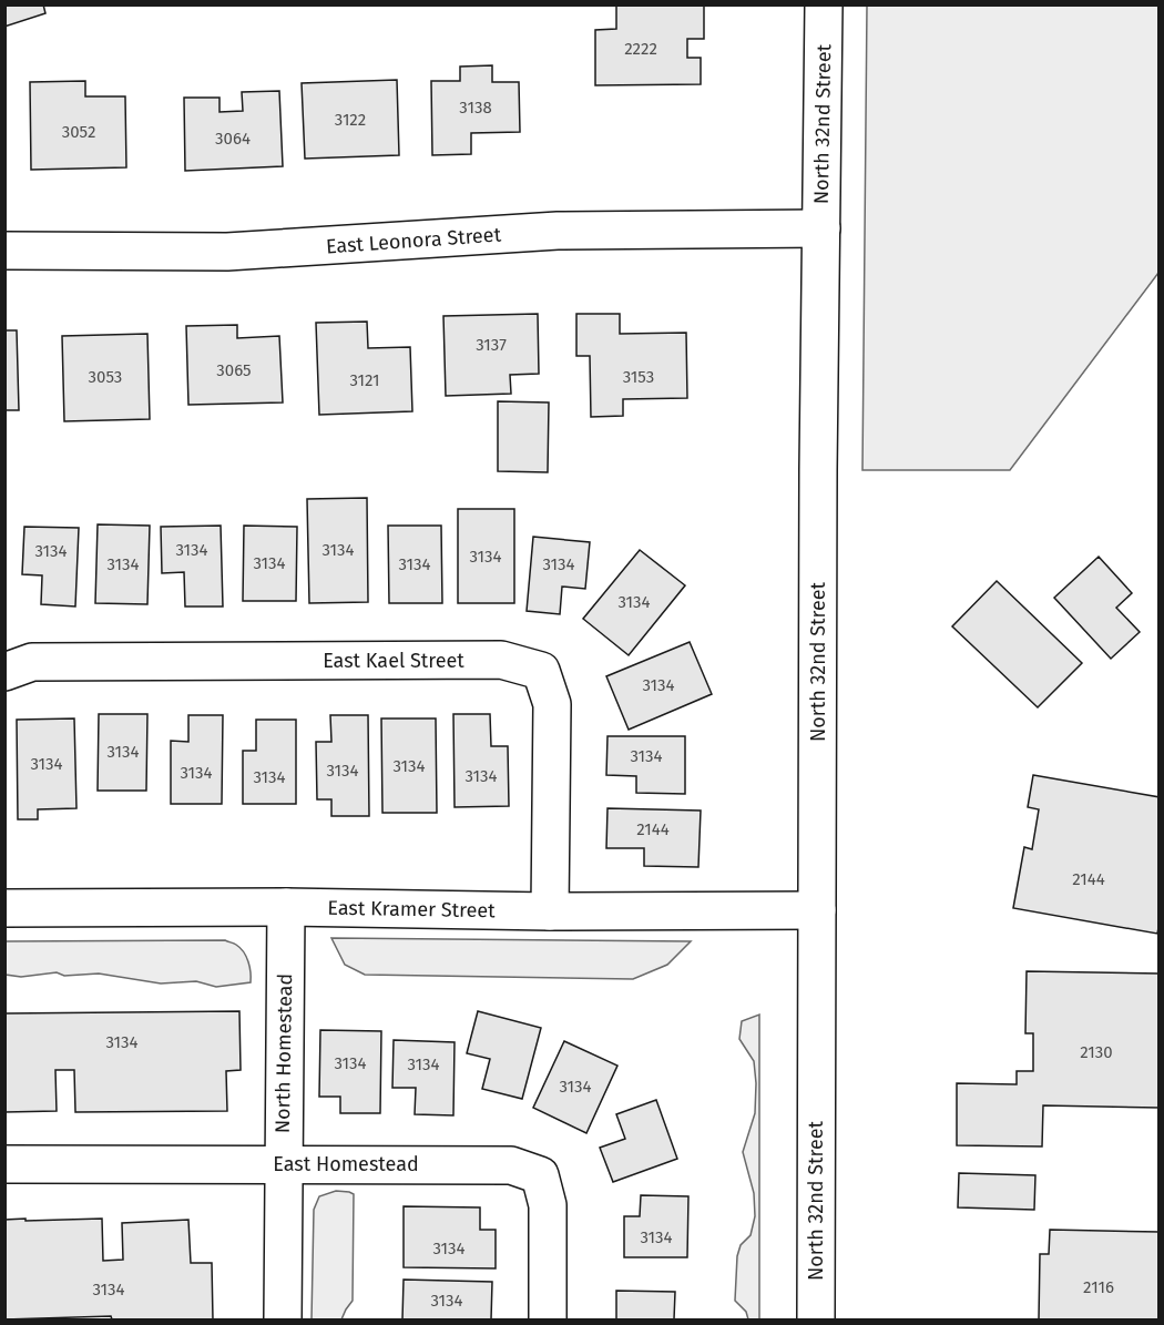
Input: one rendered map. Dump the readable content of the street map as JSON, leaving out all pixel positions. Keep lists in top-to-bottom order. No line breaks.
{"streets":{"street":["North 32nd Street","East Leonora Street","East Kael Street","East Kramer Street","North Homestead","East Homestead"]},"crossings":[["North 32nd Street","East Leonora Street"],["North 32nd Street","East Kramer Street"],["East Kael Street","East Kramer Street"],["East Kramer Street","North Homestead"],["North Homestead","East Homestead"]],"house_numbers":["2222","3138","3122","3052","3064","3137","3065","3053","3153","3121","3134","3134","3134","3134","3134","3134","3134","3134","3134","3134","3134","3134","3134","3134","3134","3134","3134","3134","2144","2144","3134","2130","3134","3134","3134","3134","3134","2116","3134","3134"]}
